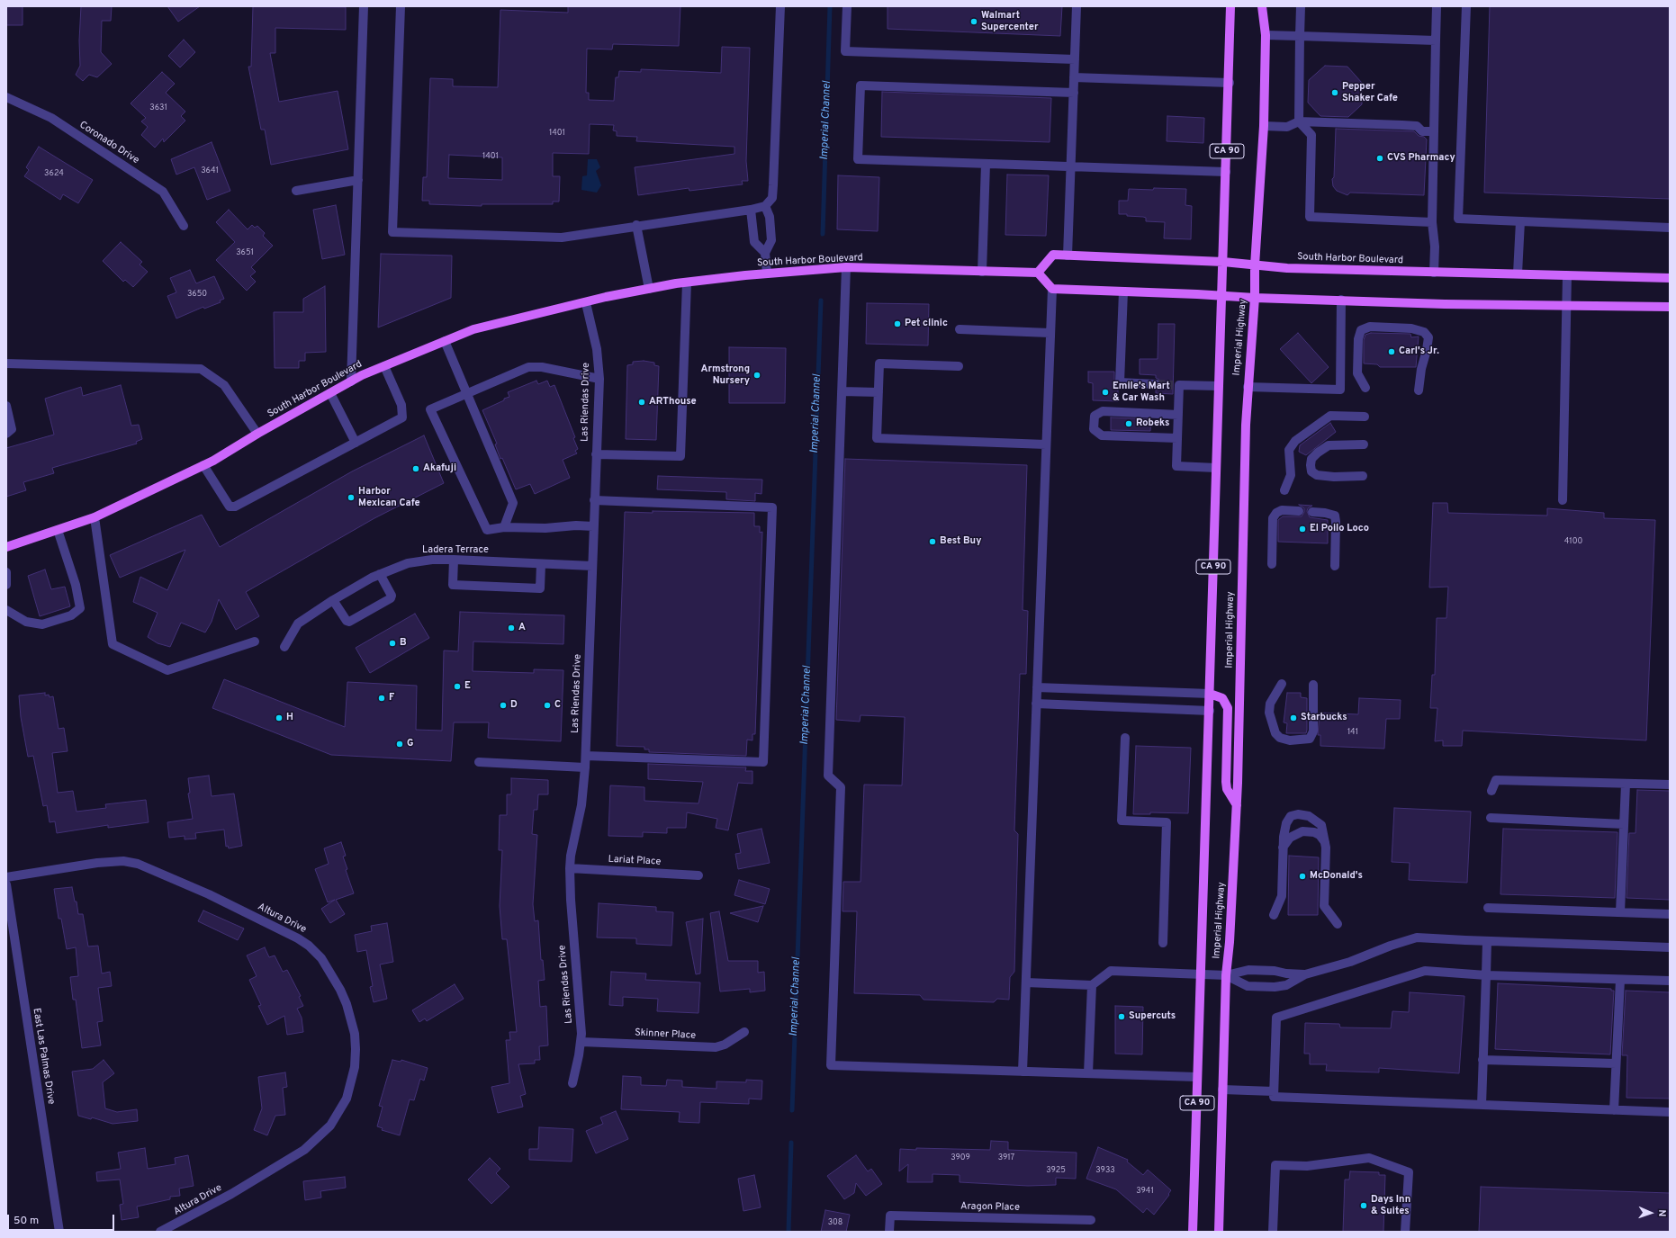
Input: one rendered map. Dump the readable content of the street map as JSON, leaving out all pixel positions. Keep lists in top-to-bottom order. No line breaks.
{"streets":{"main road":["CA 90","South Harbor Boulevard","Imperial Highway"],"street":["Coronado Drive","Las Riendas Drive","Ladera Terrace","Lariat Place","Altura Drive","Skinner Place","East Las Palmas Drive","Aragon Place"]},"crossings":[["South Harbor Boulevard","Imperial Highway"],["South Harbor Boulevard","Las Riendas Drive"],["Las Riendas Drive","Ladera Terrace"],["Las Riendas Drive","Lariat Place"],["Las Riendas Drive","Skinner Place"]],"water":["Imperial Channel"],"places":["Walmart Supercenter","Pepper Shaker Cafe","CVS Pharmacy","Pet clinic","Carl's Jr.","Armstrong Nursery","Emile's Mart & Car Wash","ARThouse","Robeks","Akafuji","Harbor Mexican Cafe","El Poilo Loco","Best Buy","A","B","E","F","D","C","H","Starbucks","G","McDonald's","Supercuts","Days Inn & Suites"],"house_numbers":["3631","1401","1401","3641","3624","3651","3650","4100","141","3909","3917","3925","3933","3941","308"],"scale_bar":"50 m","north":"right"}
